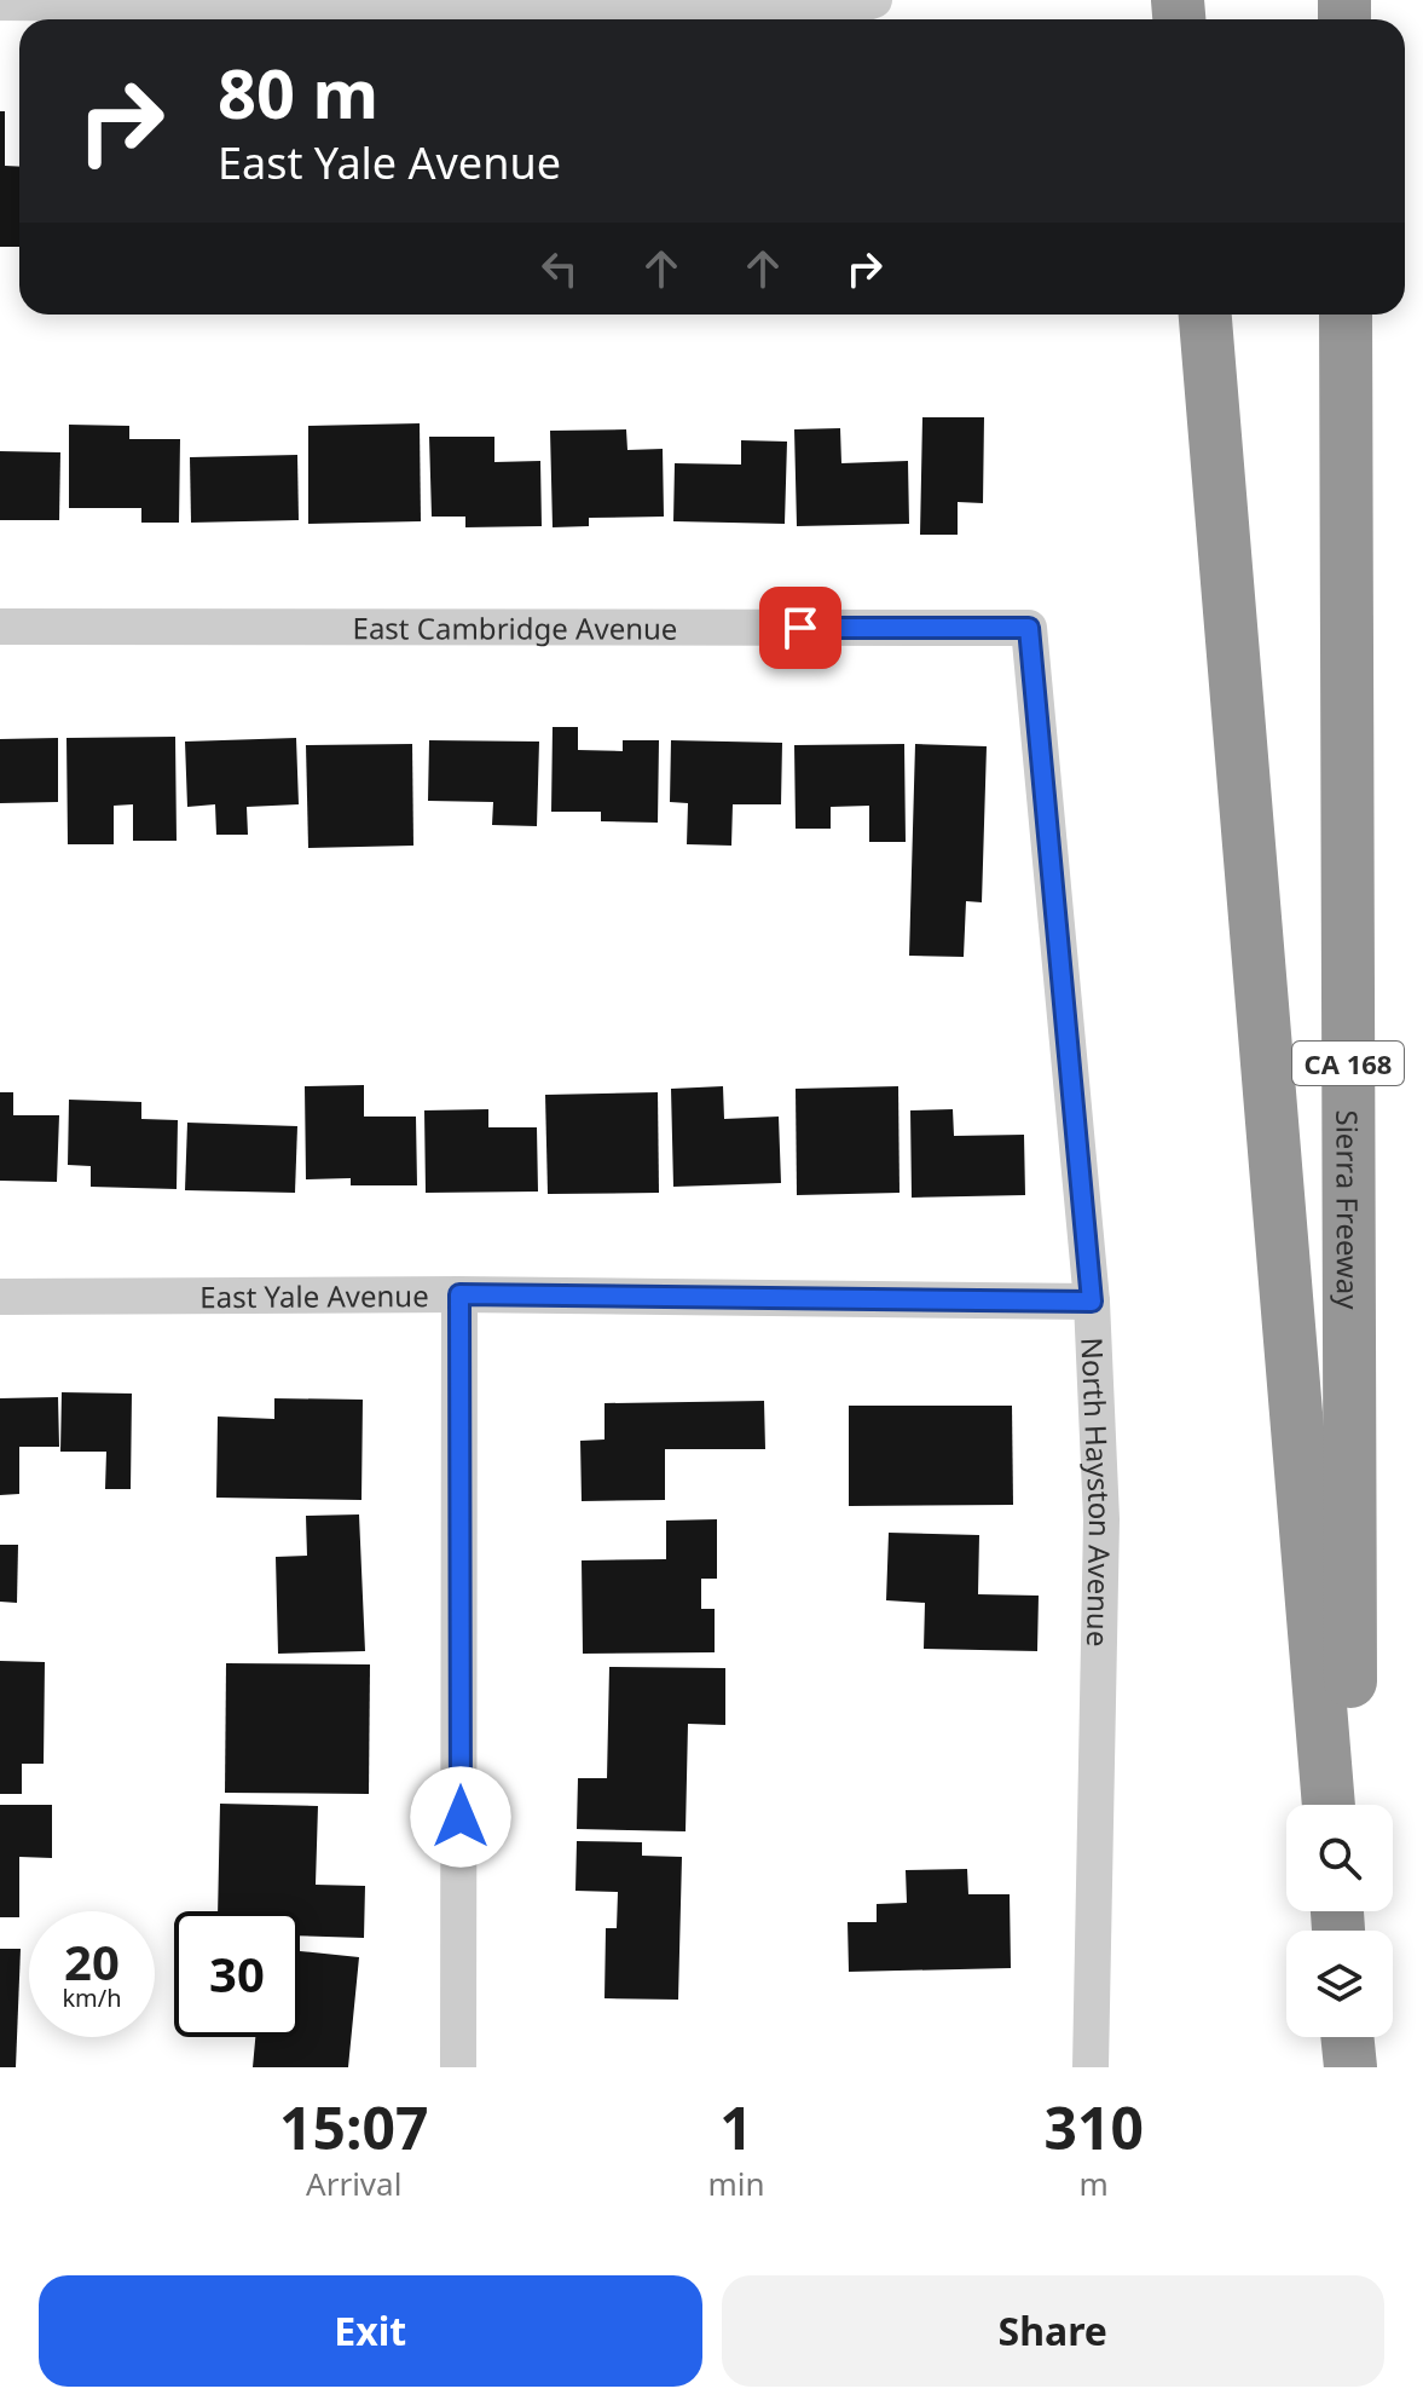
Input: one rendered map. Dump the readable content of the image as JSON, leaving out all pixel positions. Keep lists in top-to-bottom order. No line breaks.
{"streets":{"highway":["CA 168","Sierra Freeway"],"street":["East Cambridge Avenue","East Yale Avenue","North Hayston Avenue"]},"crossings":[["East Cambridge Avenue","North Hayston Avenue"],["East Yale Avenue","North Hayston Avenue"]],"page":{"turn":["80 m","East Yale Avenue"],"speed":"20 km/h","limit":"30","eta":["15:07","Arrival","1","min","310","m"],"buttons":["Exit","Share"]}}
